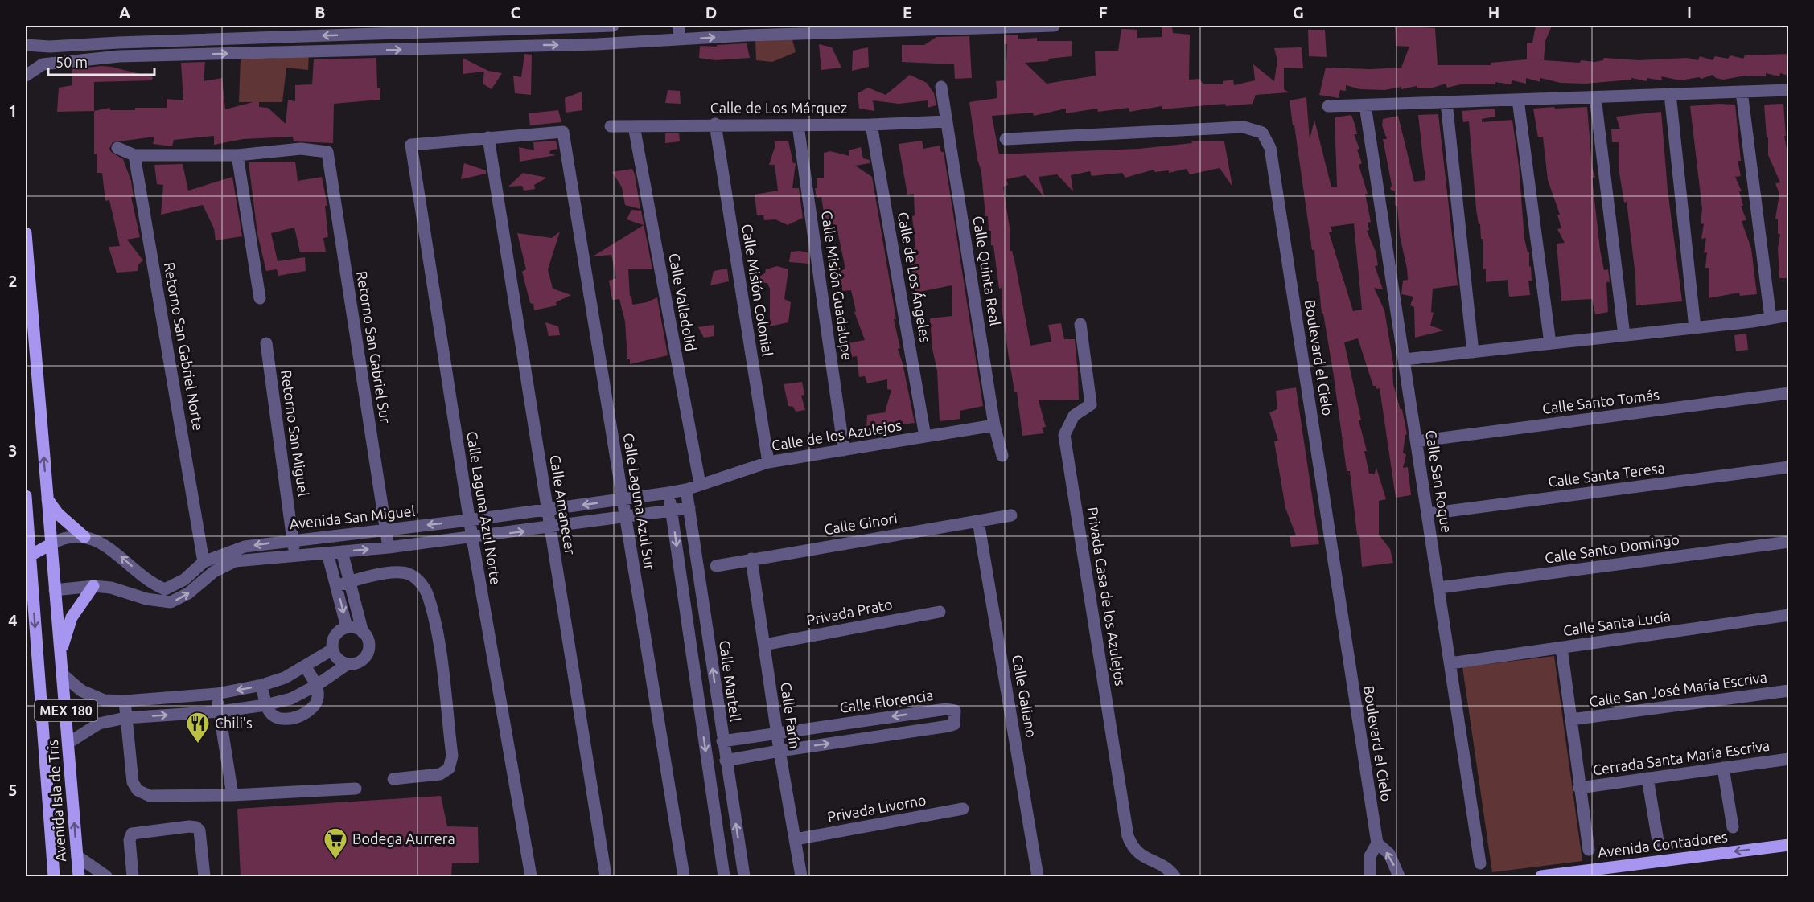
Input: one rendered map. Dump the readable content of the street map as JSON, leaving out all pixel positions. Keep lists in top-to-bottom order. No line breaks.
{"streets":{"main road":["MEX 180","Avenida Isla de Tris","Avenida Contadores"],"street":["Calle de Los Márquez","Calle Quinta Real","Calle de Los Ángeles","Calle Misión Guadalupe","Calle Misión Colonial","Calle Valladolid","Retorno San Gabriel Norte","Retorno San Gabriel Sur","Boulevard el Cielo","Calle Santo Tomás","Retorno San Miguel","Calle de los Azulejos","Calle Santa Teresa","Calle San Roque","Calle Laguna Azul Sur","Calle Amanecer","Calle Laguna Azul Norte","Avenida San Miguel","Calle Ginori","Calle Santo Domingo","Privada Casa de los Azulejos","Privada Prato","Calle Santa Lucía","Calle Martell","Calle San José María Escriva","Calle Galiano","Calle Florencia","Calle Farín","Cerrada Santa María Escriva","Privada Livorno"]},"crossings":[["Calle de Los Márquez","Calle Quinta Real"],["Calle de Los Márquez","Calle de Los Ángeles"],["Calle de Los Márquez","Calle Misión Guadalupe"],["Calle de Los Márquez","Calle Misión Colonial"],["Calle de Los Márquez","Calle Valladolid"],["Calle Quinta Real","Calle de los Azulejos"],["Calle de Los Ángeles","Calle de los Azulejos"],["Calle Misión Guadalupe","Calle de los Azulejos"],["Calle Misión Colonial","Calle de los Azulejos"],["Calle Valladolid","Calle de los Azulejos"],["Retorno San Gabriel Norte","Avenida San Miguel"],["Retorno San Gabriel Sur","Avenida San Miguel"],["Calle Santo Tomás","Calle San Roque"],["Retorno San Miguel","Avenida San Miguel"],["Calle de los Azulejos","Avenida San Miguel"],["Calle de los Azulejos","Calle Martell"],["Calle Santa Teresa","Calle San Roque"],["Calle San Roque","Calle Santo Domingo"],["Calle San Roque","Calle Santa Lucía"],["Calle Laguna Azul Sur","Calle Amanecer"],["Calle Laguna Azul Sur","Calle Laguna Azul Norte"],["Calle Laguna Azul Sur","Avenida San Miguel"],["Calle Amanecer","Calle Laguna Azul Norte"],["Calle Amanecer","Avenida San Miguel"],["Calle Laguna Azul Norte","Avenida San Miguel"],["Avenida San Miguel","Calle Martell"],["Avenida San Miguel","Avenida Isla de Tris"],["Calle Ginori","Calle Galiano"],["Calle Ginori","Calle Farín"],["Privada Prato","Calle Farín"],["Calle Martell","Calle Florencia"],["Calle Florencia","Calle Farín"],["Calle Farín","Privada Livorno"]],"one_way":["Avenida Contadores"],"places":{"restaurant":["Chili's"],"supermarket":["Bodega Aurrera"]},"scale_bar":"50 m","grid":{"columns":["A","B","C","D","E","F","G","H","I"],"rows":["1","2","3","4","5"]}}
